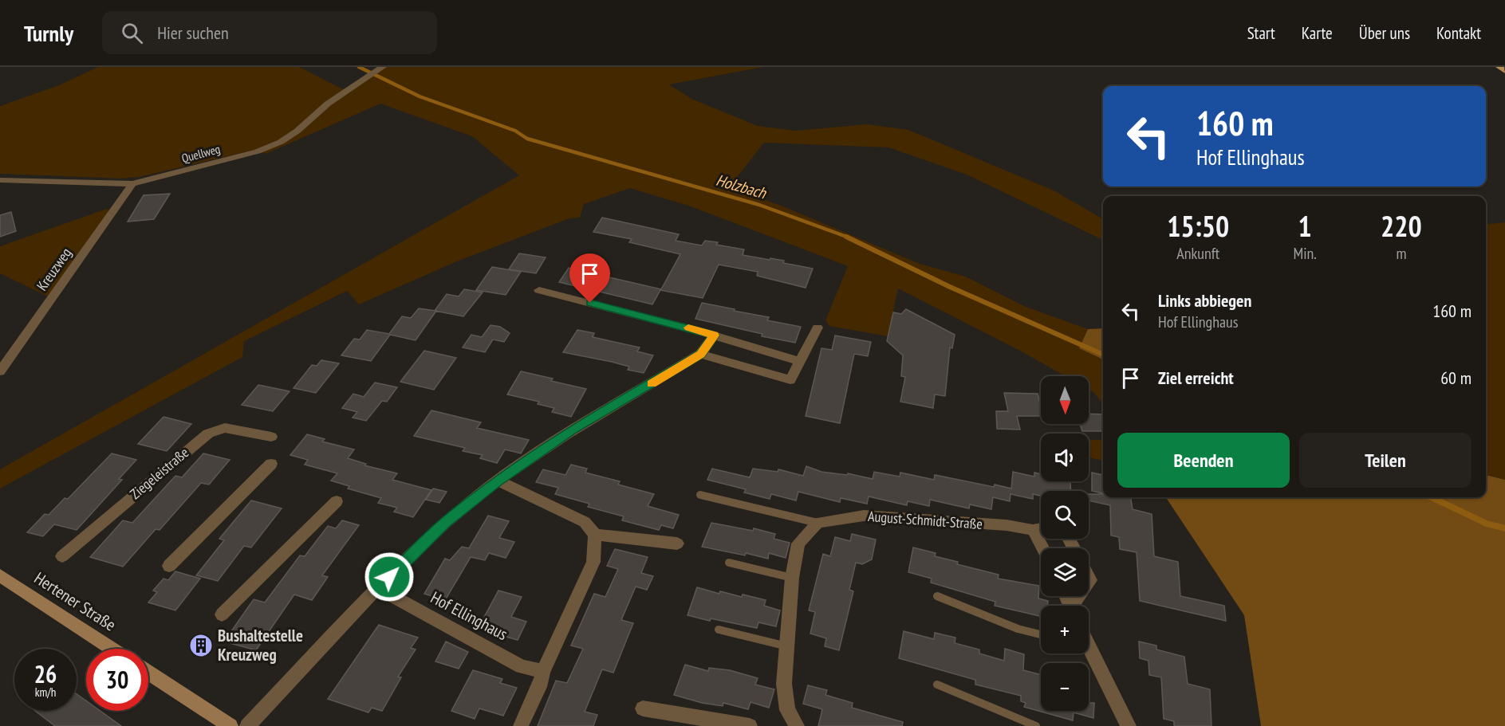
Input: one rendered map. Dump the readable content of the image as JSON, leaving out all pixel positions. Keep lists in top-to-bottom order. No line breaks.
{"streets":{"main road":["Hertener Straße"],"street":["Quellweg","Kreuzweg","Ziegeleistraße","August-Schmidt-Straße","Hof Ellinghaus"]},"crossings":[["Quellweg","Kreuzweg"]],"water":["Holzbach"],"places":{"building":["Bushaltestelle Kreuzweg"]},"north":"bottom","page":{"header":"Turnly","search":"Hier suchen","nav":["Start","Karte","Über uns","Kontakt"],"turn":["160 m","Hof Ellinghaus"],"eta":["15:50","Ankunft","1","Min.","220","m"],"list":[{"name":"Links abbiegen","note":"Hof Ellinghaus","value":"160 m"},{"name":"Ziel erreicht","value":"60 m"}],"map_buttons":["+","−"],"buttons":["Beenden","Teilen"],"speed":"26 km/h","limit":"30"}}
